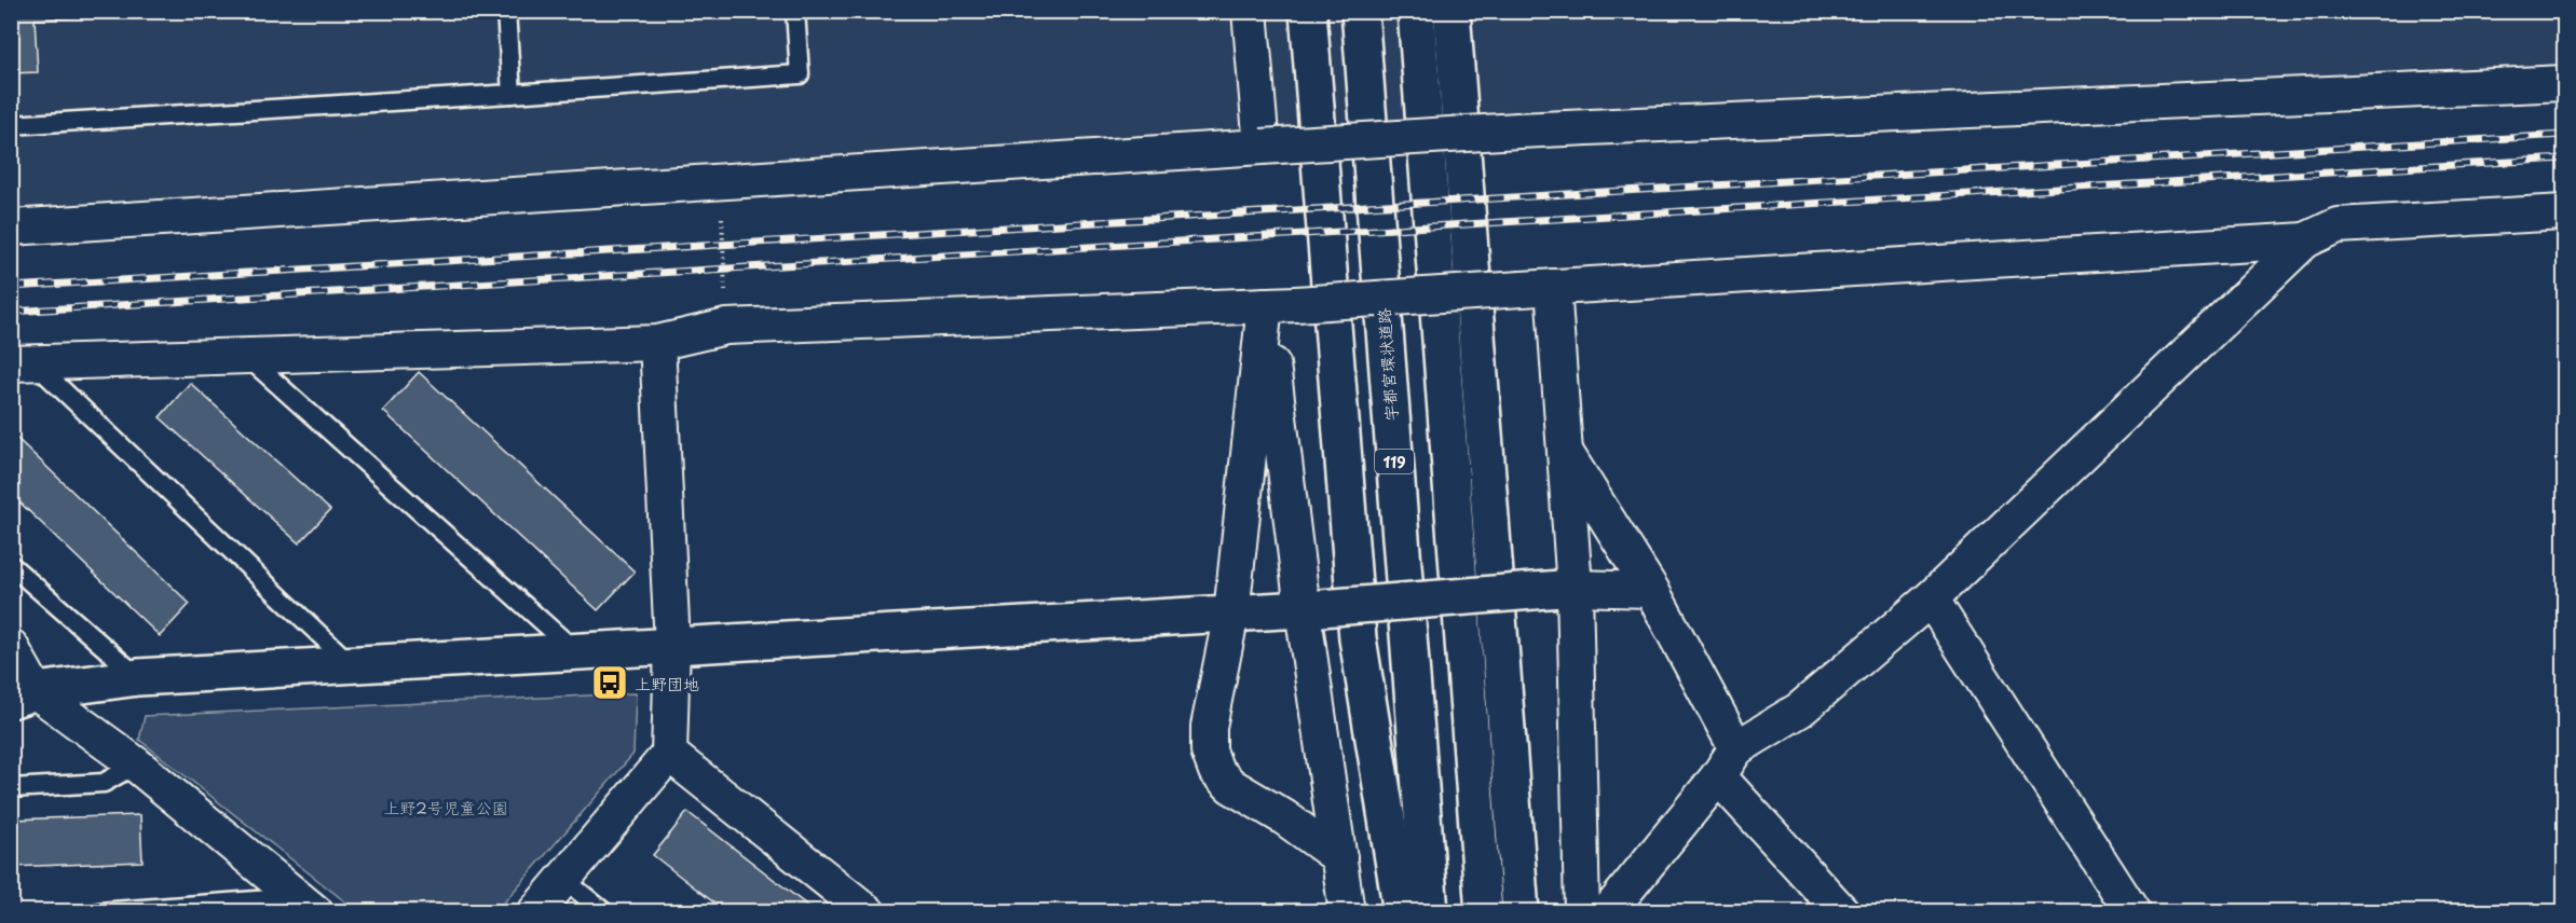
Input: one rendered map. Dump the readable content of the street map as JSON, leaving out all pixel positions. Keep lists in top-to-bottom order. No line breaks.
{"streets":{"main road":["宇都宮環状道路","119"]},"parks":["上野2号児童公園"],"places":{"bus stop":["上野団地"]}}
